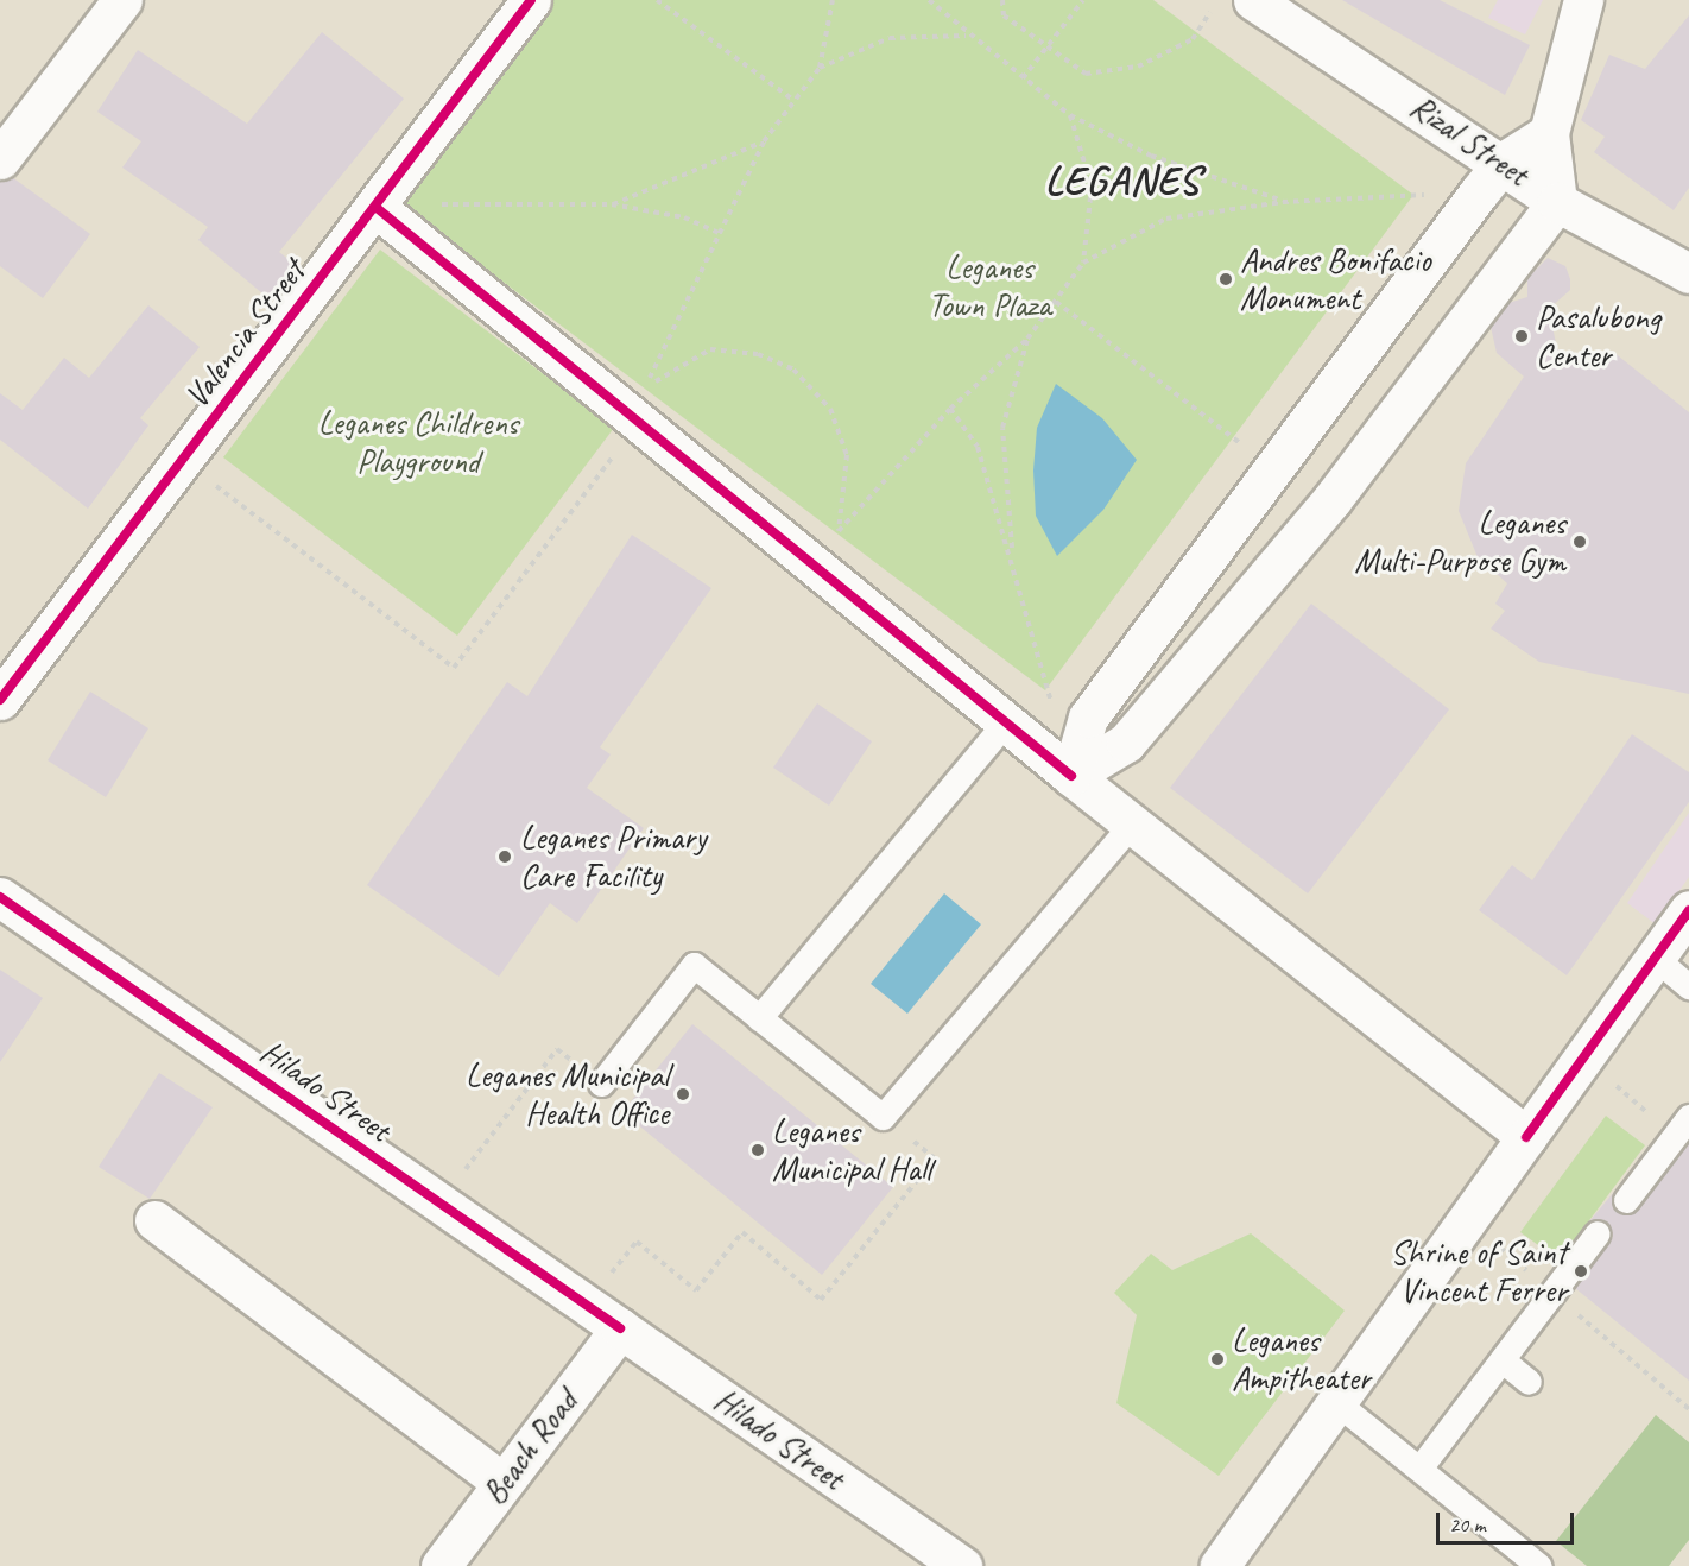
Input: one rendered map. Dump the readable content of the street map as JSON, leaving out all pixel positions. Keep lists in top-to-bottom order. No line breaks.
{"streets":{"main road":["Rizal Street","Valencia Street","Hilado Street","Beach Road"]},"crossings":[["Hilado Street","Beach Road"]],"districts":["LEGANES"],"parks":["Leganes Town Plaza","Leganes Childrens Playground"],"places":["Andres Bonifacio Monument","Pasalubong Center","Leganes Multi-Purpose Gym","Leganes Primary Care Facility","Leganes Municipal Health Office","Leganes Municipal Hall","Shrine of Saint Vincent Ferrer","Leganes Ampitheater"],"scale_bar":"20 m"}
